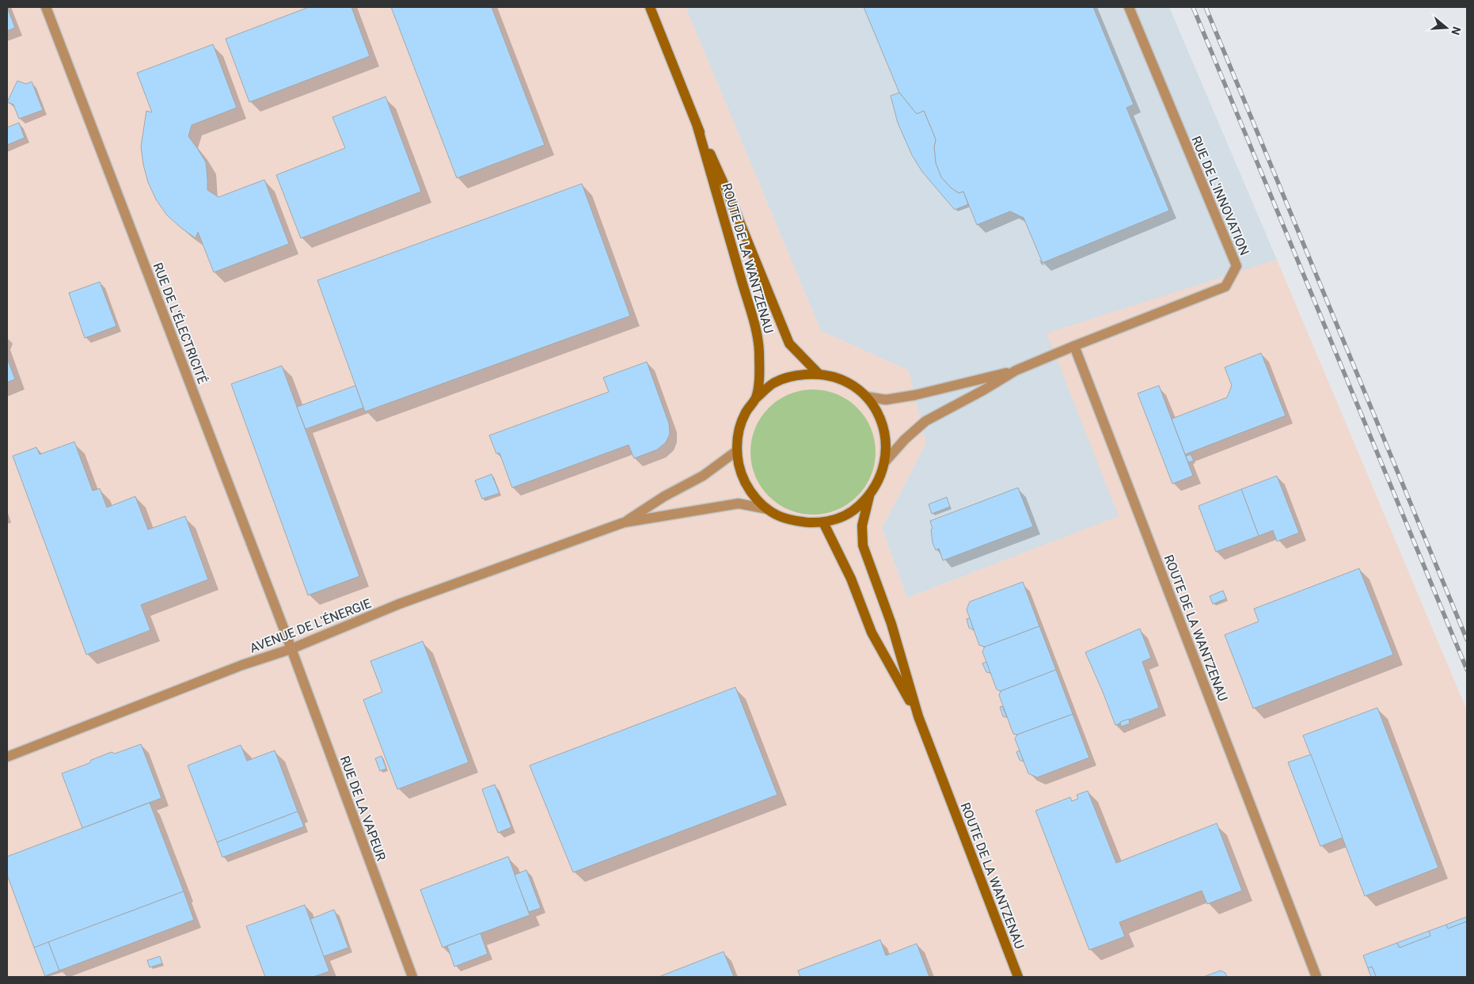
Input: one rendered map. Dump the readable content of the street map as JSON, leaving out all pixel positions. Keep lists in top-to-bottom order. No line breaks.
{"streets":{"main road":["ROUTE DE LA WANTZENAU"],"street":["RUE DE L'INNOVATION","RUE DE L'ÉLECTRICITÉ","AVENUE DE L'ÉNERGIE","RUE DE LA VAPEUR"]},"crossings":[["RUE DE L'INNOVATION","ROUTE DE LA WANTZENAU"],["RUE DE L'ÉLECTRICITÉ","AVENUE DE L'ÉNERGIE"],["RUE DE L'ÉLECTRICITÉ","RUE DE LA VAPEUR"],["AVENUE DE L'ÉNERGIE","RUE DE LA VAPEUR"]],"north":"right"}
